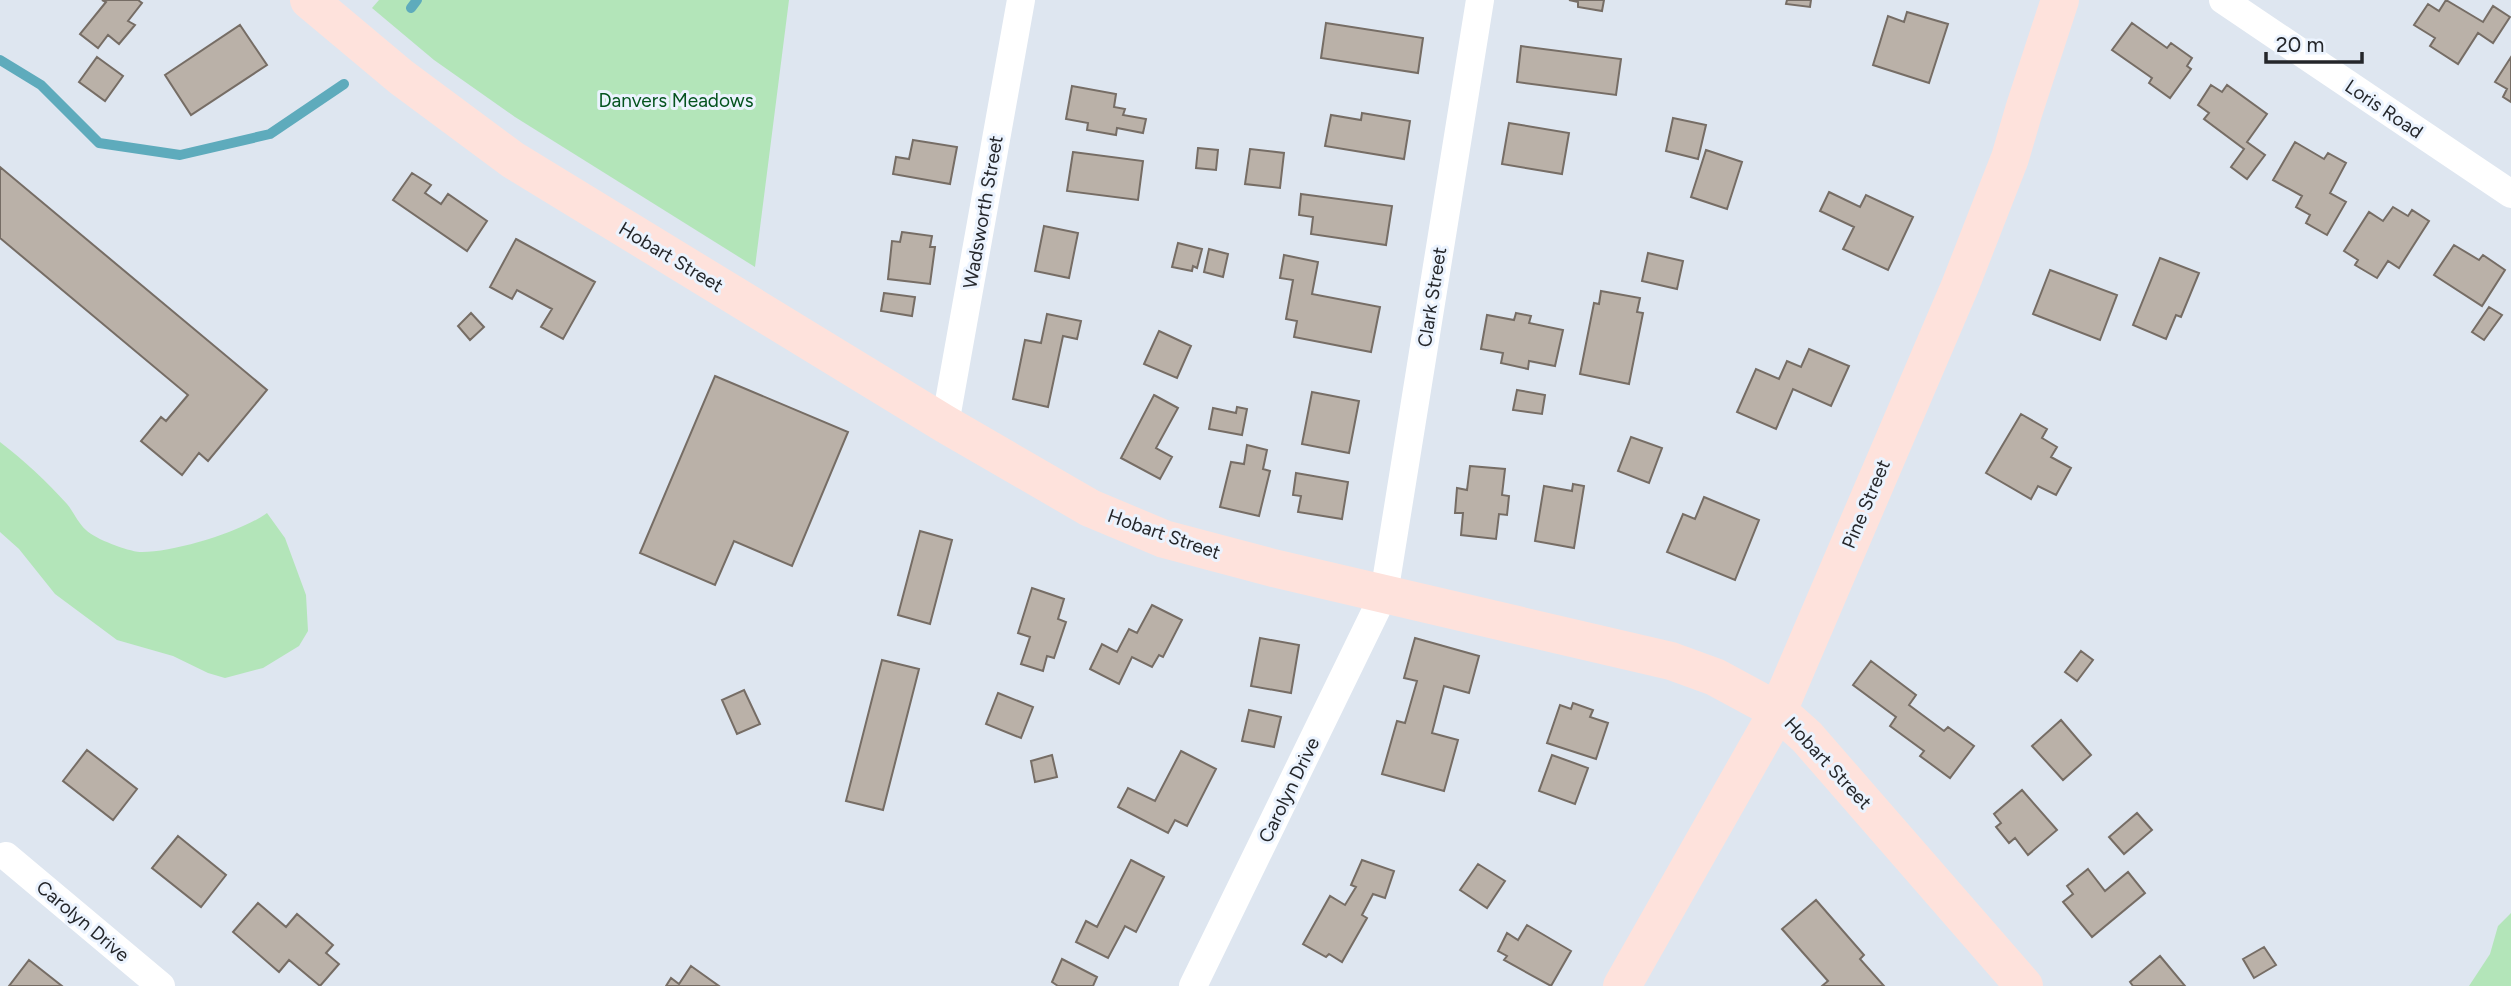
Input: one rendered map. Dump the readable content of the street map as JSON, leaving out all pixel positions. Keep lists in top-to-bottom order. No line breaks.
{"streets":{"main road":["Hobart Street","Pine Street"],"street":["Loris Road","Wadsworth Street","Clark Street","Carolyn Drive"]},"crossings":[["Wadsworth Street","Hobart Street"],["Hobart Street","Clark Street"],["Hobart Street","Pine Street"],["Hobart Street","Carolyn Drive"],["Clark Street","Carolyn Drive"]],"parks":["Danvers Meadows"],"scale_bar":"20 m"}
